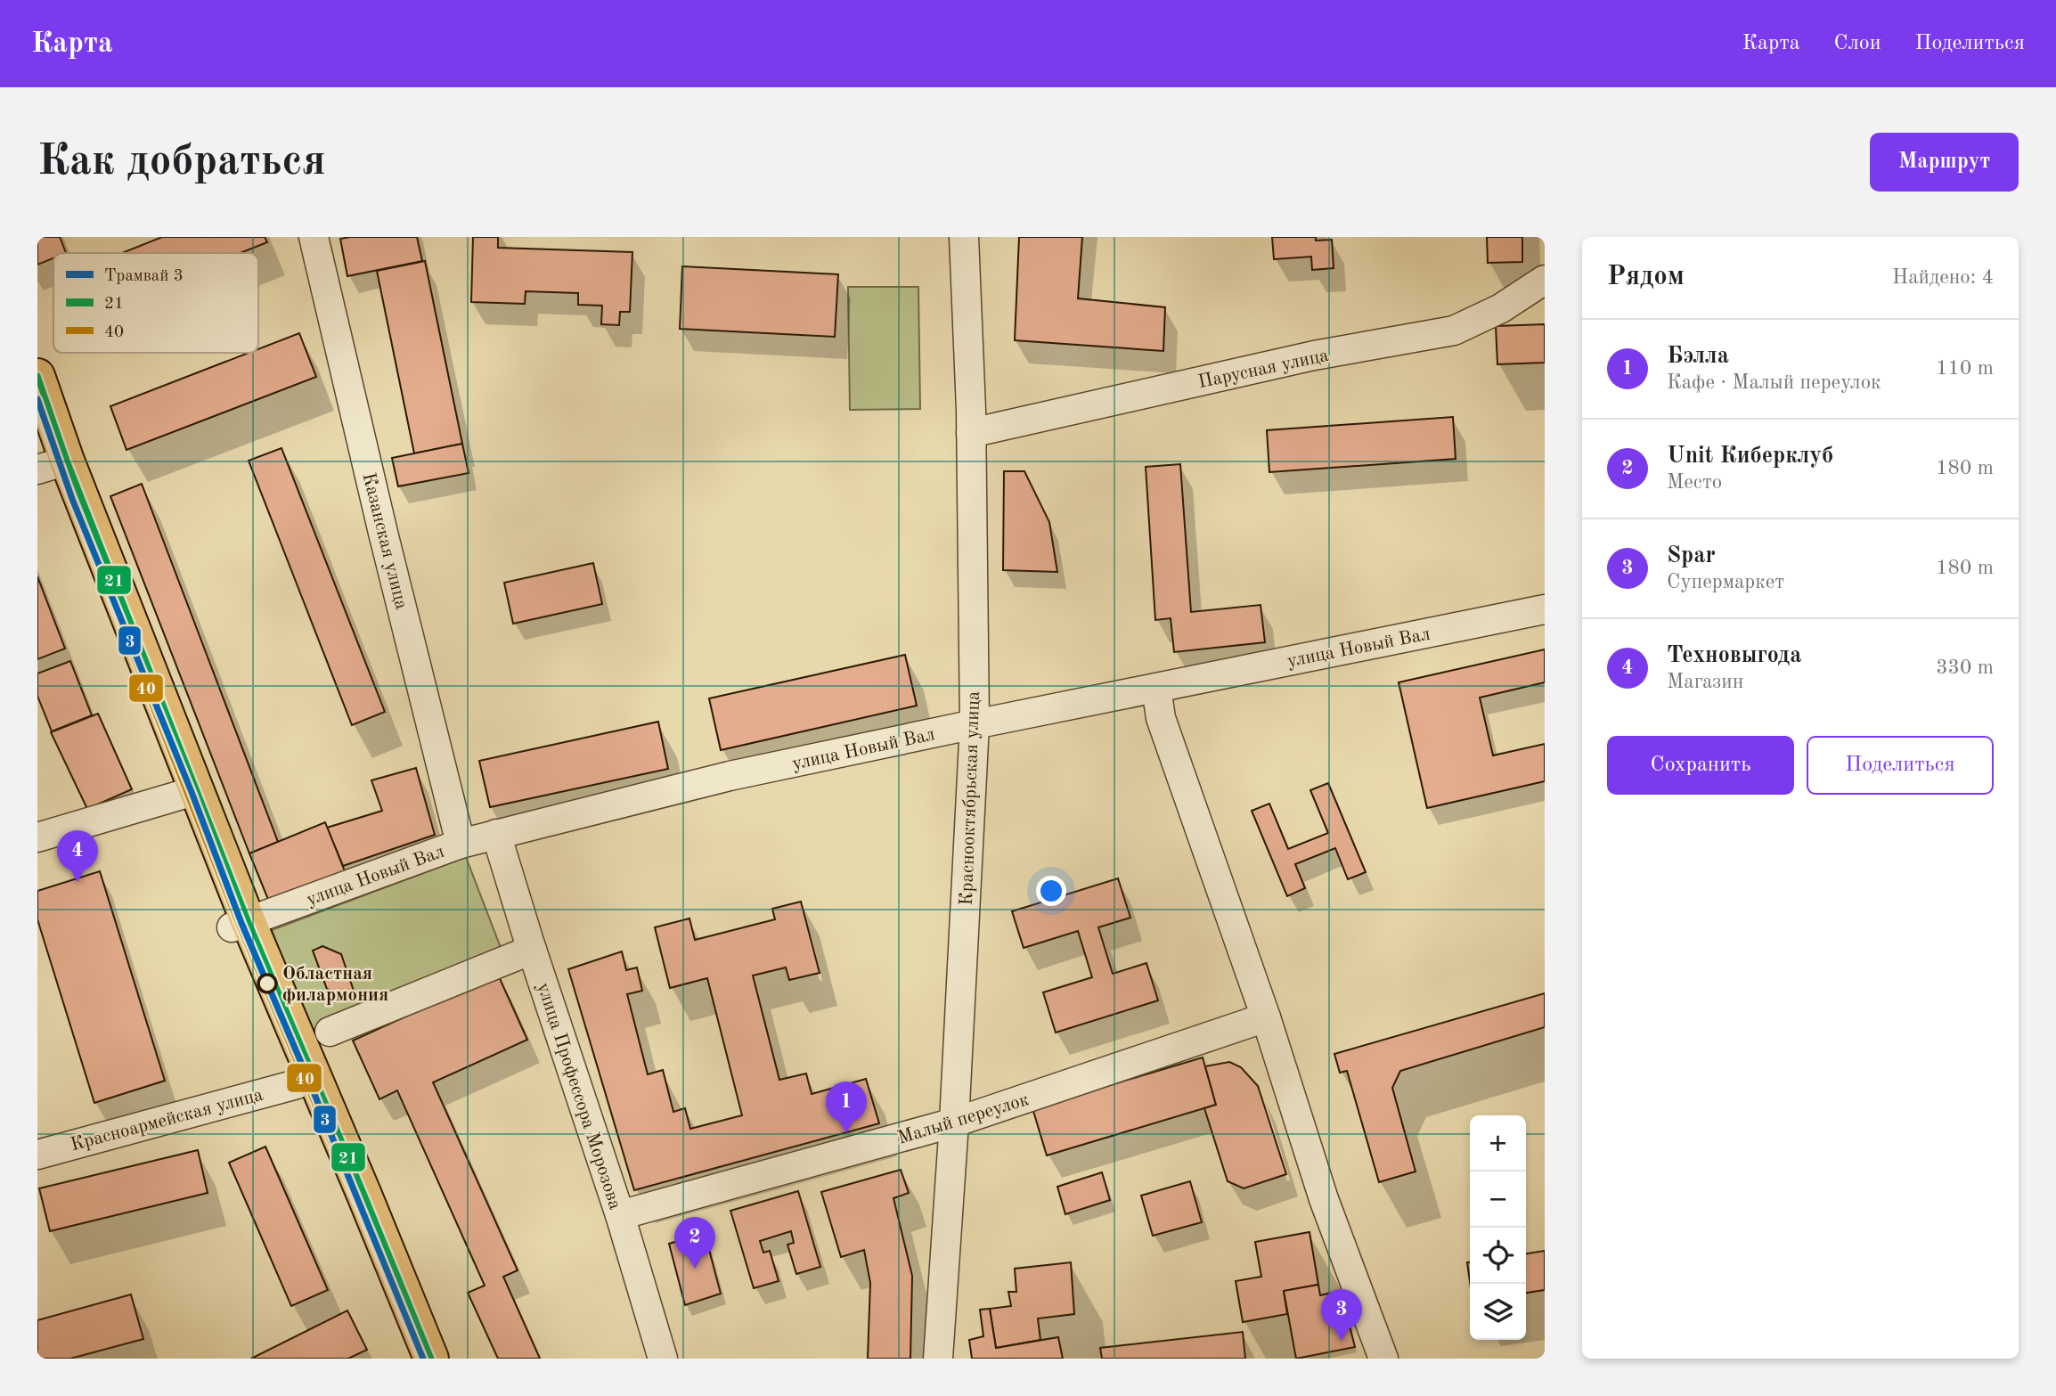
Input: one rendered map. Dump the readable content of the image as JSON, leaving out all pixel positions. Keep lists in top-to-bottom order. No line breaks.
{"streets":{"street":["Парусная улица","Казанская улица","улица Новый Вал","Краснооктябрьская улица","улица Профессора Морозова","Малый переулок","Красноармейская улица"]},"crossings":[["Парусная улица","Краснооктябрьская улица"],["Казанская улица","улица Новый Вал"],["улица Новый Вал","Краснооктябрьская улица"],["улица Новый Вал","улица Профессора Морозова"],["Краснооктябрьская улица","Малый переулок"],["улица Профессора Морозова","Малый переулок"]],"places":["Областная филармония"],"lines":["transit line 21","tram line 3","transit line 40"],"legend":["Трамвай 3","21","40"],"page":{"header":"Карта","nav":["Карта","Слои","Поделиться"],"buttons":["Маршрут",["Сохранить","Поделиться"]],"title":"Как добраться","heading":["Рядом","Найдено: 4"],"list":[{"mark":"1","name":"Бэлла","note":"Кафе · Малый переулок","value":"110 m"},{"mark":"2","name":"Unit Киберклуб","note":"Место","value":"180 m"},{"mark":"3","name":"Spar","note":"Супермаркет","value":"180 m"},{"mark":"4","name":"Техновыгода","note":"Магазин","value":"330 m"}],"pins":["4","1","2","3"],"map_buttons":["+","−"]}}
